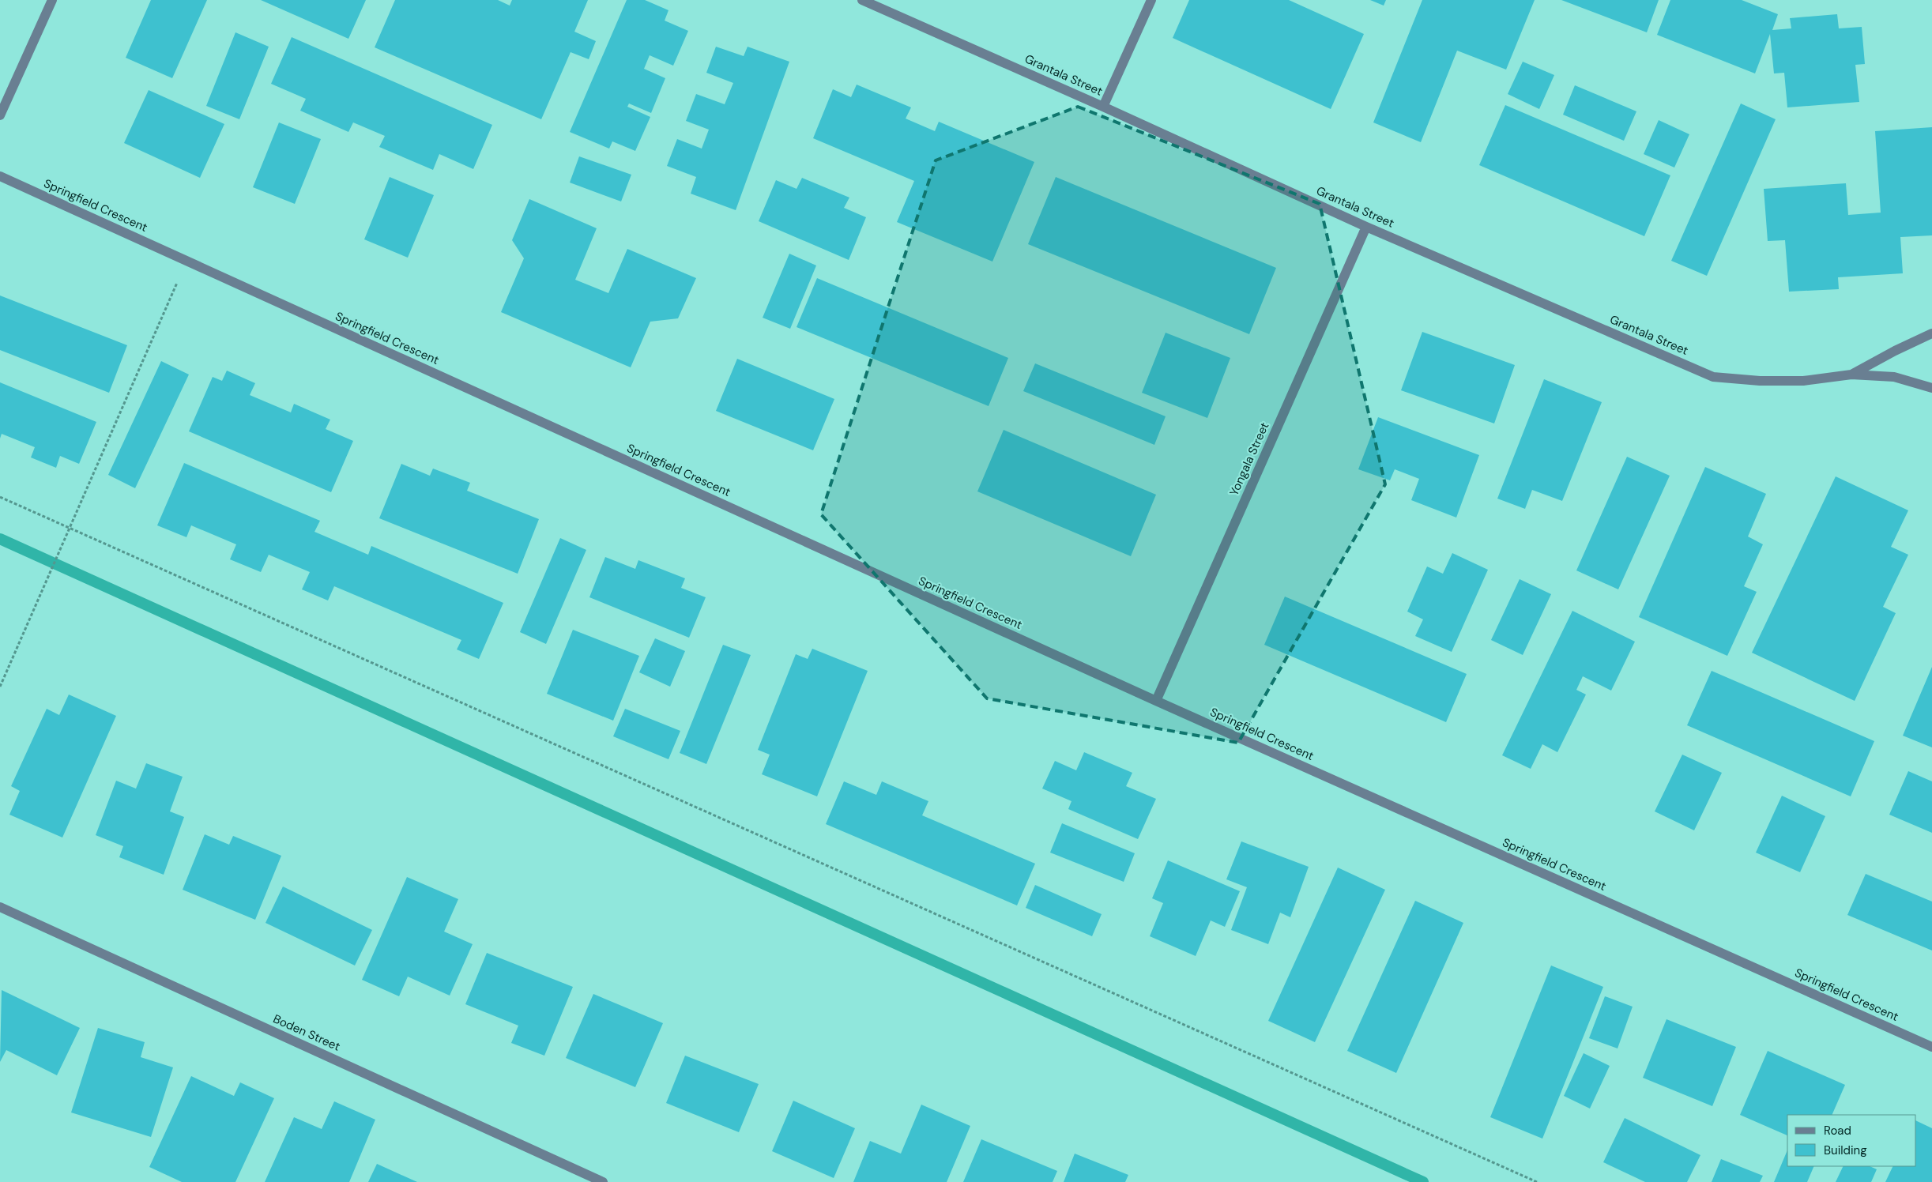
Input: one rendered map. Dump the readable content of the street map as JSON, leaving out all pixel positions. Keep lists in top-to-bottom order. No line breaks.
{"streets":{"street":["Grantala Street","Springfield Crescent","Yongala Street","Boden Street"]},"crossings":[["Grantala Street","Yongala Street"],["Springfield Crescent","Yongala Street"]],"legend":["Road","Building"]}
